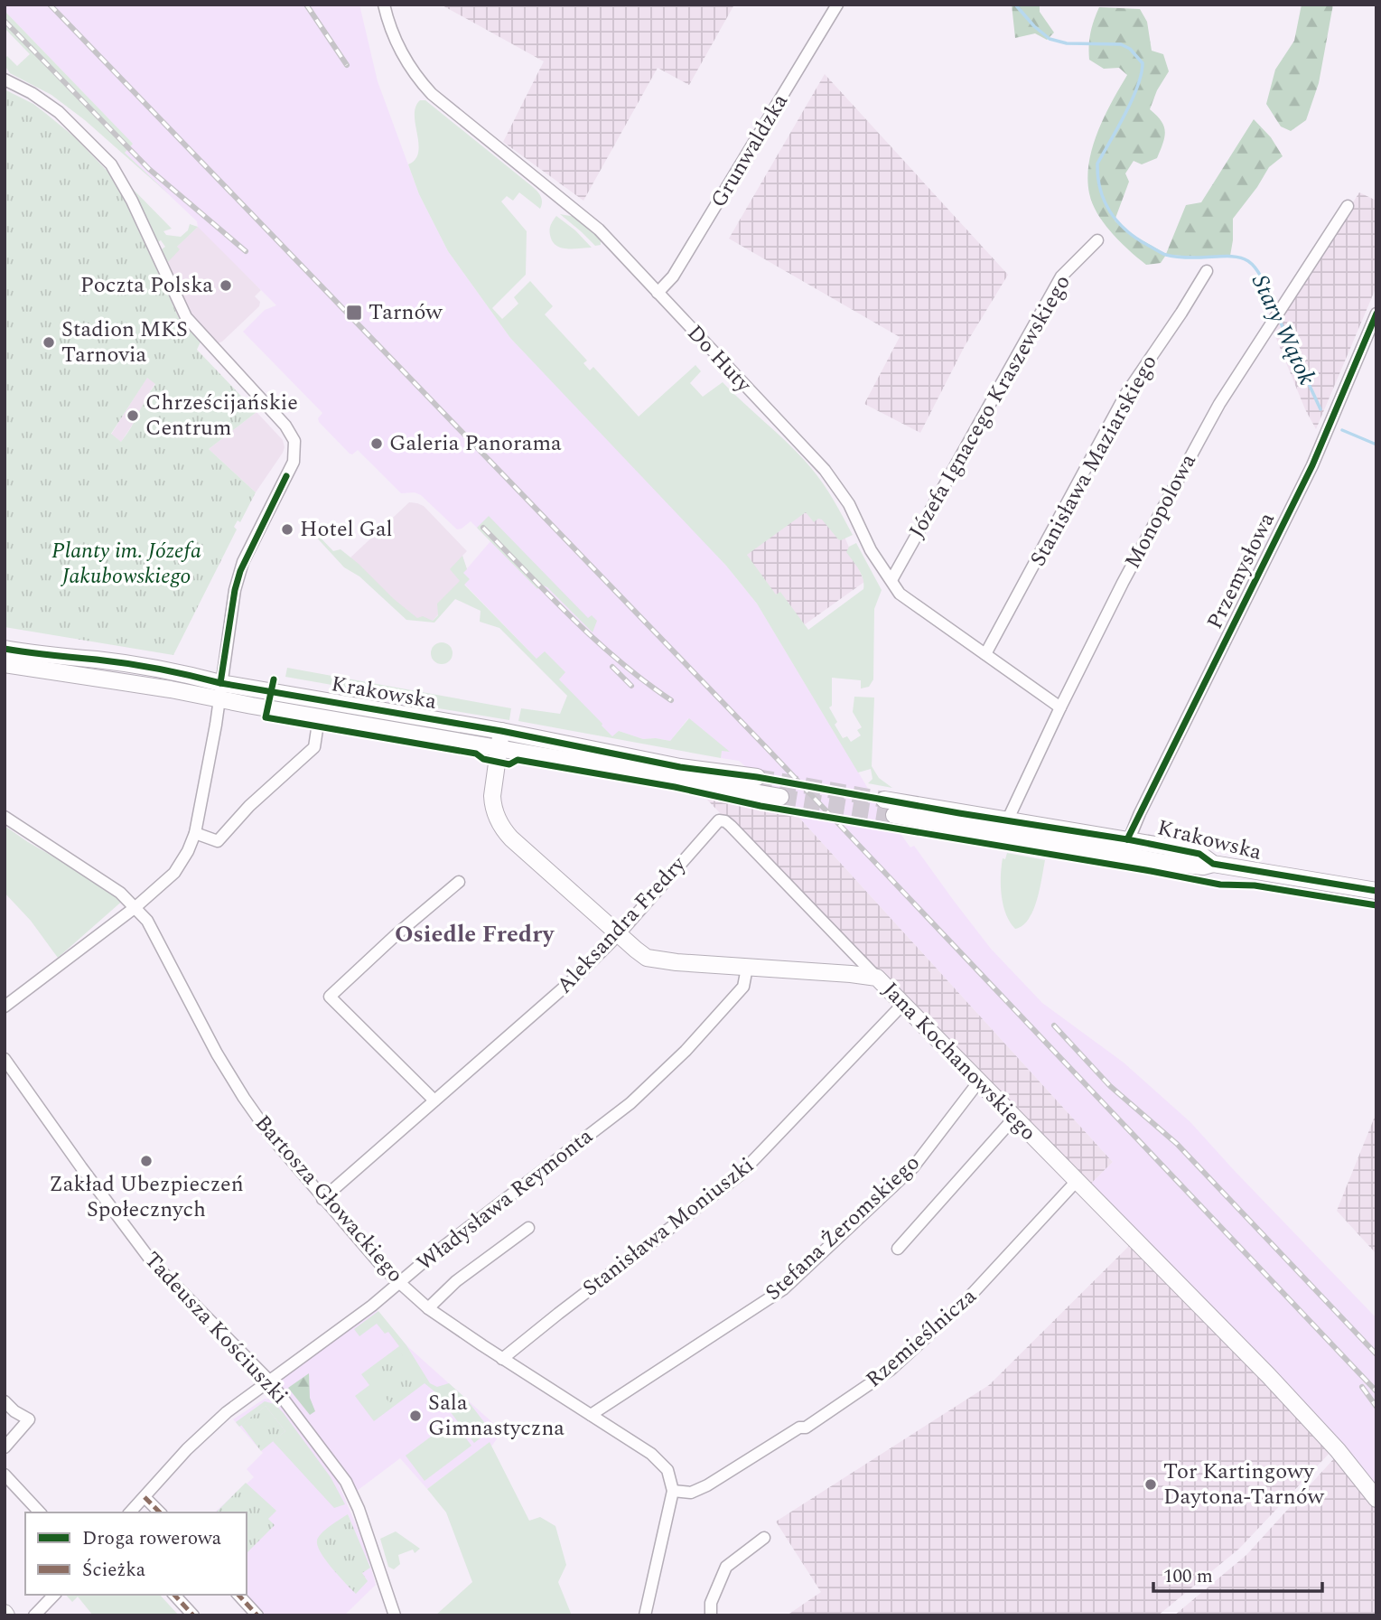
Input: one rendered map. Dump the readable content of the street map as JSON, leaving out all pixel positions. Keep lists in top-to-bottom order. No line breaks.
{"streets":{"street":["Grunwaldzka","Do Huty","Józefa Ignacego Kraszewskiego","Stanisława Maziarskiego","Monopolowa","Przemysłowa","Krakowska","Aleksandra Fredry","Jana Kochanowskiego","Bartosza Głowackiego","Władysława Reymonta","Stanisława Moniuszki","Stefana Żeromskiego","Tadeusza Kościuszki","Rzemieślnicza"]},"crossings":[["Grunwaldzka","Do Huty"],["Do Huty","Józefa Ignacego Kraszewskiego"],["Do Huty","Stanisława Maziarskiego"],["Do Huty","Monopolowa"],["Monopolowa","Krakowska"],["Przemysłowa","Krakowska"],["Krakowska","Jana Kochanowskiego"],["Aleksandra Fredry","Jana Kochanowskiego"],["Aleksandra Fredry","Bartosza Głowackiego"],["Jana Kochanowskiego","Władysława Reymonta"],["Jana Kochanowskiego","Stanisława Moniuszki"],["Jana Kochanowskiego","Stefana Żeromskiego"],["Jana Kochanowskiego","Rzemieślnicza"],["Bartosza Głowackiego","Władysława Reymonta"],["Bartosza Głowackiego","Stanisława Moniuszki"],["Bartosza Głowackiego","Stefana Żeromskiego"],["Bartosza Głowackiego","Rzemieślnicza"],["Władysława Reymonta","Tadeusza Kościuszki"]],"districts":["Osiedle Fredry"],"water":["Stary Wątok"],"parks":["Planty im. Józefa Jakubowskiego"],"places":{"other":["Poczta Polska","Stadion MKS Tarnovia","Chrześcijańskie Centrum","Galeria Panorama","Hotel Gal","Zakład Ubezpieczeń Społecznych","Sala Gimnastyczna","Tor Kartingowy Daytona-Tarnów"],"transit":["Tarnów"]},"legend":["Droga rowerowa","Ścieżka"],"scale_bar":"100 m"}
